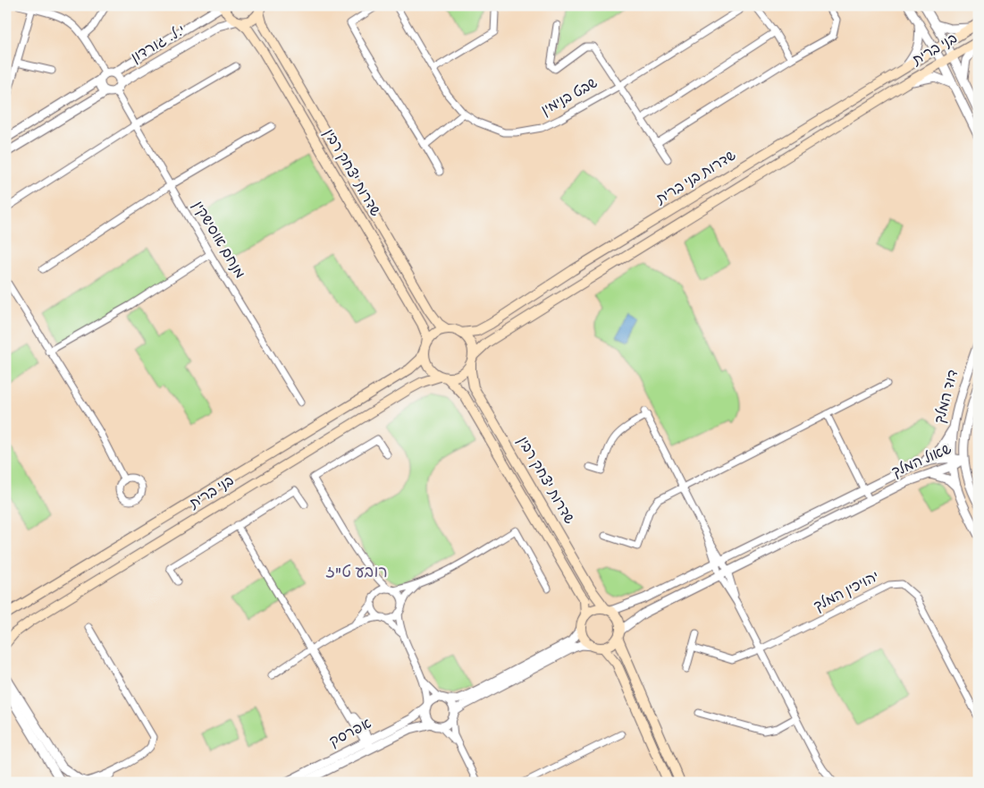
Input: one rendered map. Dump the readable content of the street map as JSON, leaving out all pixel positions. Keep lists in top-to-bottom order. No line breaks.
{"streets":{"main road":["בני ברית","שדרות יצחק רבין","שדרות בני ברית"],"street":["י.ל. גורדון","שבט בנימין","מנחם אוסישקין","דוד המלך","שאול המלך","יהויכין המלך","אפרסק"]},"crossings":[["י.ל. גורדון","שדרות יצחק רבין"],["י.ל. גורדון","מנחם אוסישקין"],["בני ברית","שדרות יצחק רבין"],["בני ברית","שדרות בני ברית"],["שדרות יצחק רבין","שדרות בני ברית"],["שדרות יצחק רבין","שאול המלך"],["דוד המלך","שאול המלך"]],"districts":["רובע ט\"ז"]}
